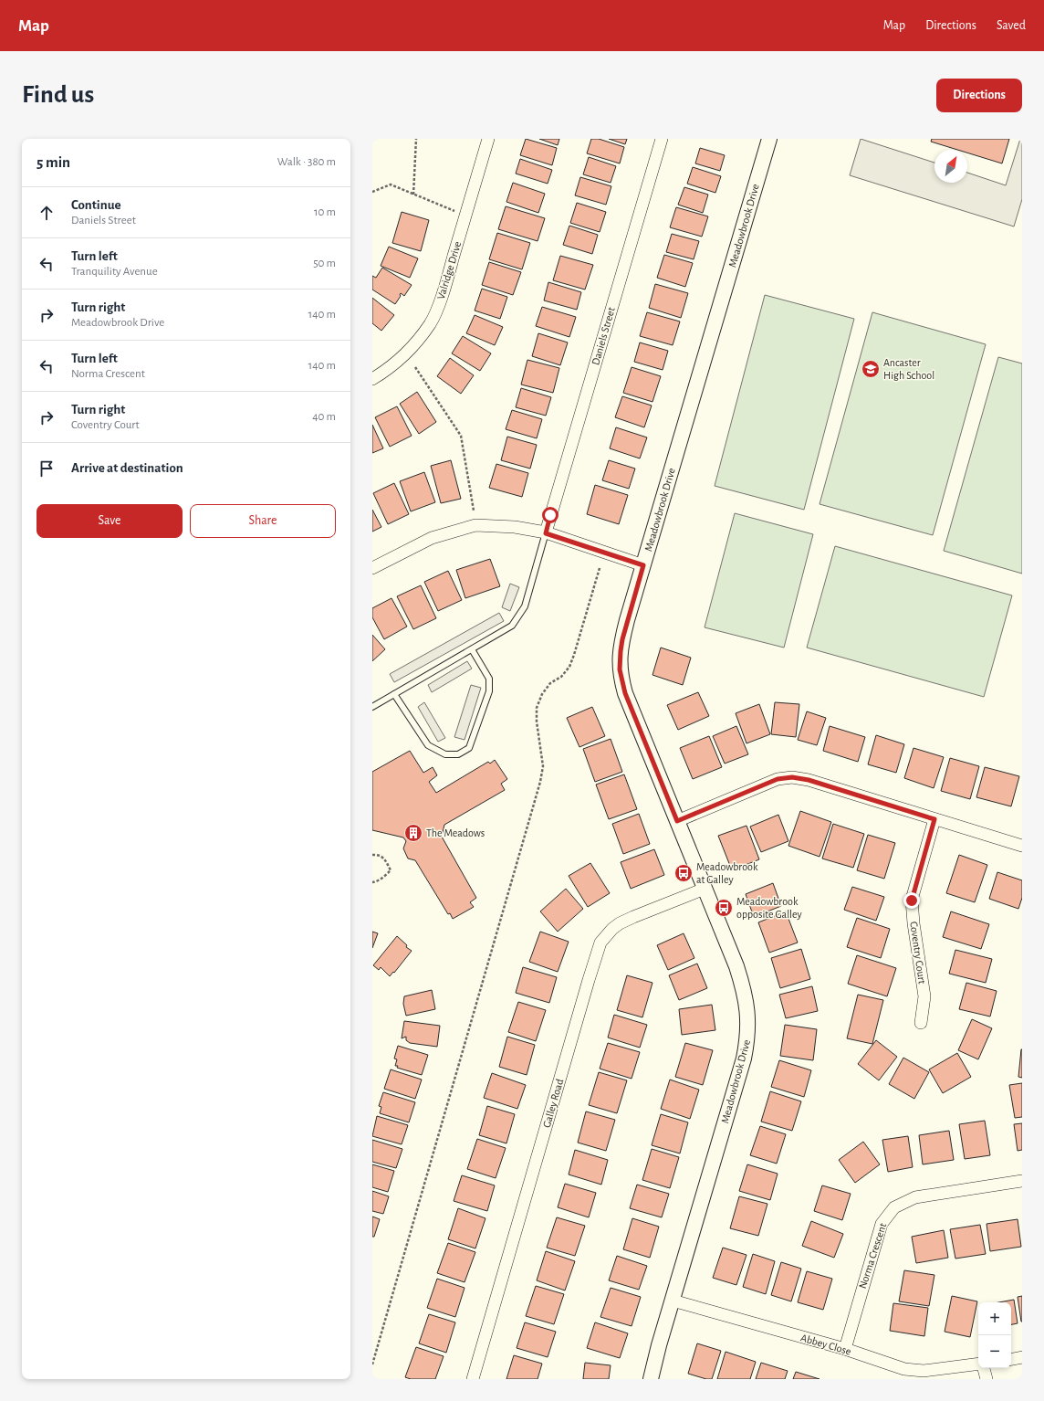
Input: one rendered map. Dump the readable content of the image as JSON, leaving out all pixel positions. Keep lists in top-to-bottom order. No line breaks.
{"streets":{"street":["Meadowbrook Drive","Valridge Drive","Daniels Street","Coventry Court","Galley Road","Norma Crescent","Abbey Close"]},"crossings":[["Meadowbrook Drive","Galley Road"],["Meadowbrook Drive","Abbey Close"],["Norma Crescent","Abbey Close"]],"places":{"school or university":["Ancaster High School"],"building":["The Meadows"],"bus stop":["Meadowbrook at Galley","Meadowbrook opposite Galley"]},"north":"top right","page":{"header":"Map","nav":["Map","Directions","Saved"],"buttons":["Directions",["Save","Share"]],"title":"Find us","heading":["5 min","Walk · 380 m"],"list":[["Continue","Daniels Street","10 m"],["Turn left","Tranquility Avenue","50 m"],["Turn right","Meadowbrook Drive","140 m"],["Turn left","Norma Crescent","140 m"],["Turn right","Coventry Court","40 m"],"Arrive at destination"],"map_buttons":["+","−"]}}
